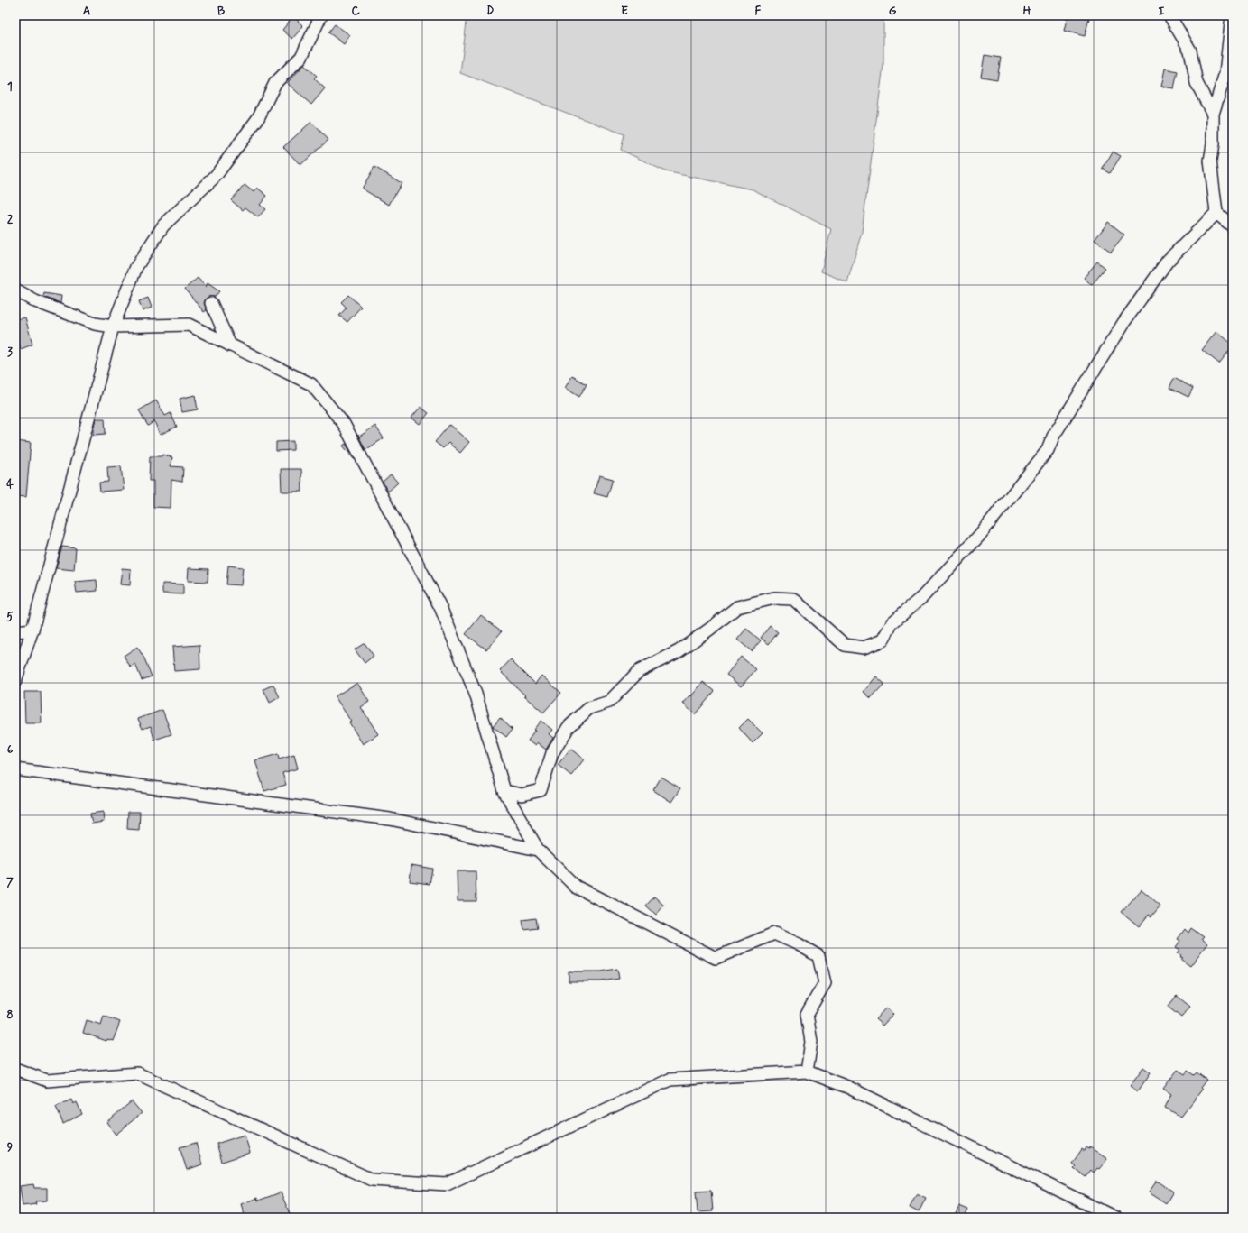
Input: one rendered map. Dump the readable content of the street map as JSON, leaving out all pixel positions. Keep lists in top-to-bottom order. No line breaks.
{"grid":{"columns":["A","B","C","D","E","F","G","H","I"],"rows":["1","2","3","4","5","6","7","8","9"]}}
